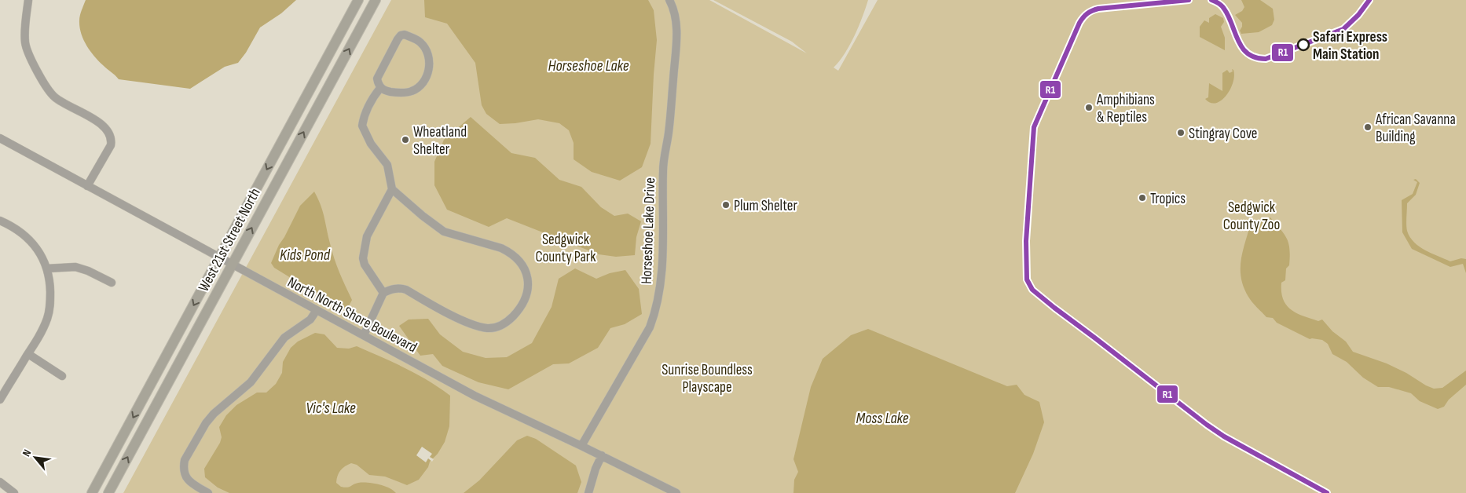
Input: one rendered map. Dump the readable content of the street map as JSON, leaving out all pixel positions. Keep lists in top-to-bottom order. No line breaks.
{"streets":{"main road":["West 21st Street North"],"street":["Horseshoe Lake Drive","North North Shore Boulevard"]},"crossings":[["Horseshoe Lake Drive","North North Shore Boulevard"],["West 21st Street North","North North Shore Boulevard"]],"water":["Horseshoe Lake","Kids Pond","Vic's Lake","Moss Lake"],"parks":["Sedgwick County Zoo","Sedgwick County Park","Sunrise Boundless Playscape"],"places":["Safari Express Main Station","Amphibians & Reptiles","African Savanna Building","Stingray Cove","Wheatland Shelter","Tropics","Plum Shelter"],"lines":["transit line R1"],"north":"top left"}
